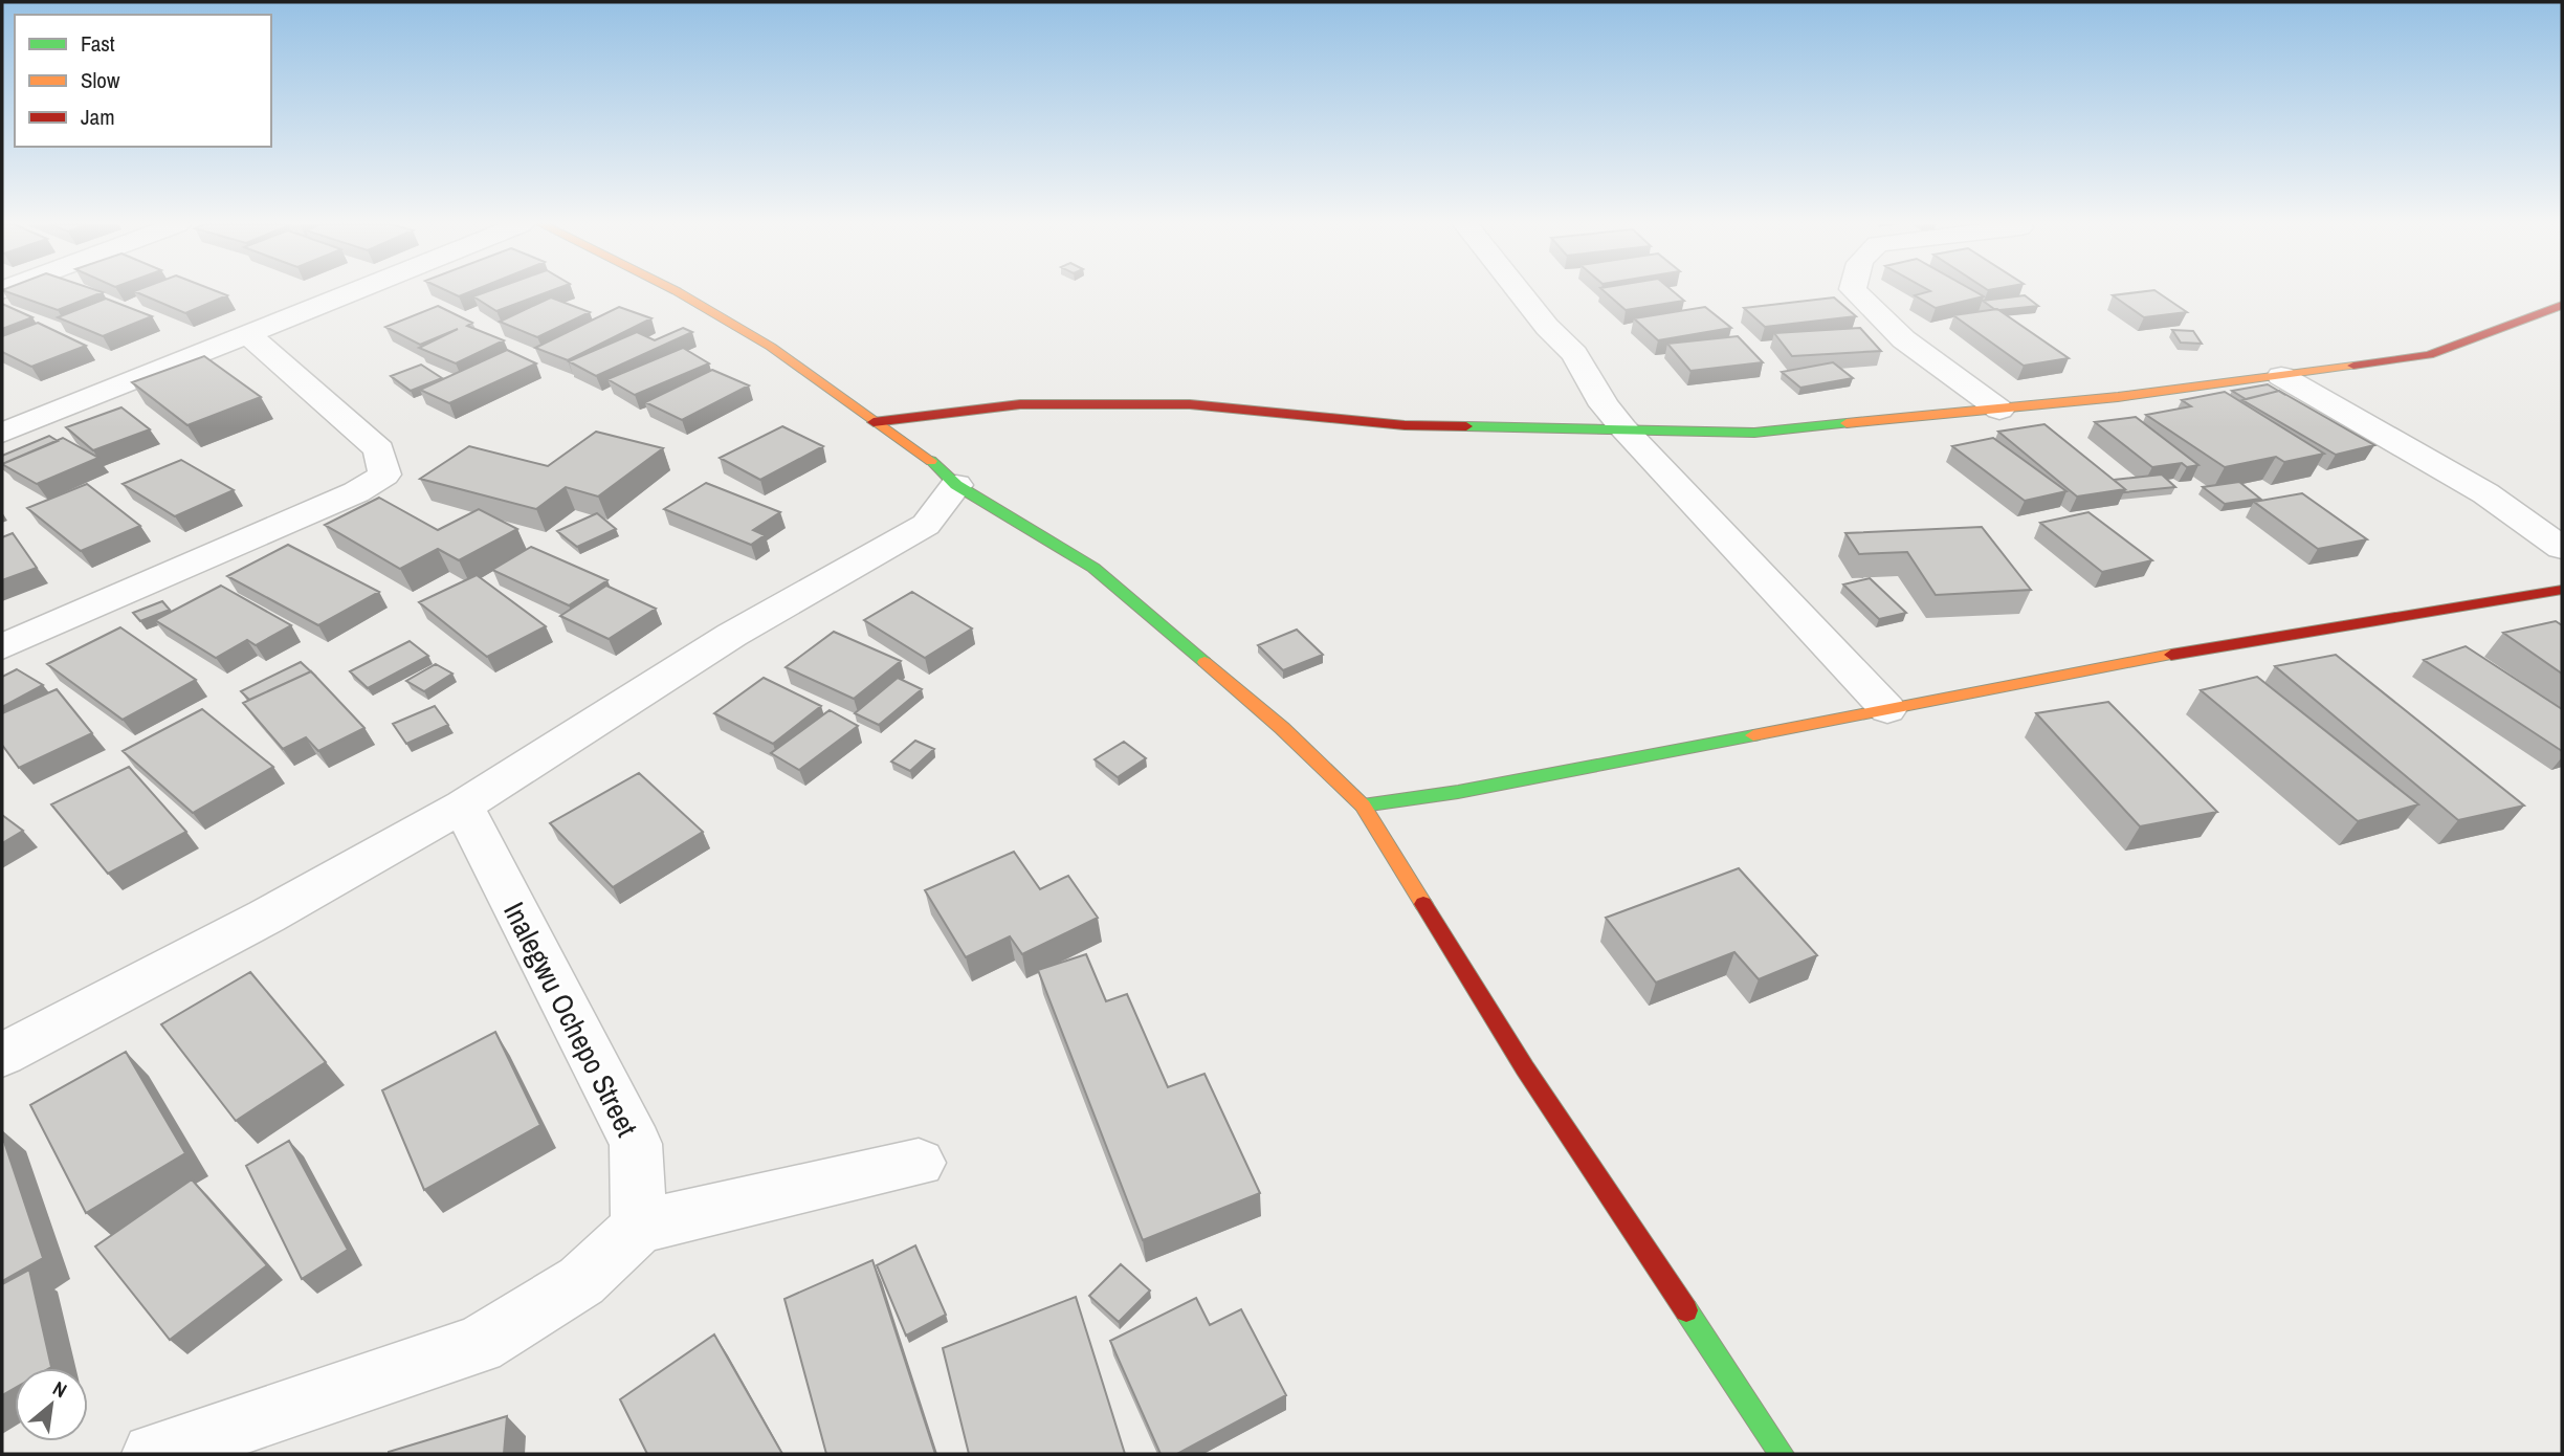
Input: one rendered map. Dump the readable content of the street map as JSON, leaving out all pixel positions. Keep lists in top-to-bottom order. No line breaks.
{"streets":{"street":["Inalegwu Ochepo Street"]},"legend":["Fast","Slow","Jam"],"north":"top right"}
